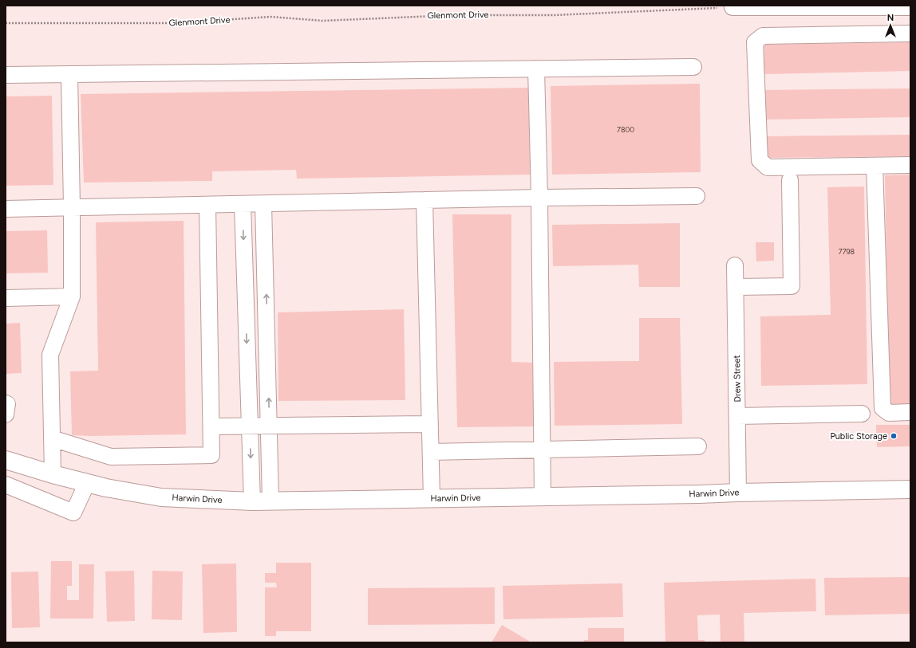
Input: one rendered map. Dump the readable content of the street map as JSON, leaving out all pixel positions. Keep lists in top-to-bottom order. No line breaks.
{"streets":{"main road":["Harwin Drive"],"street":["Drew Street"],"path":["Glenmont Drive"]},"crossings":[["Drew Street","Harwin Drive"]],"places":["Public Storage"],"house_numbers":["7800","7798"],"north":"top"}
